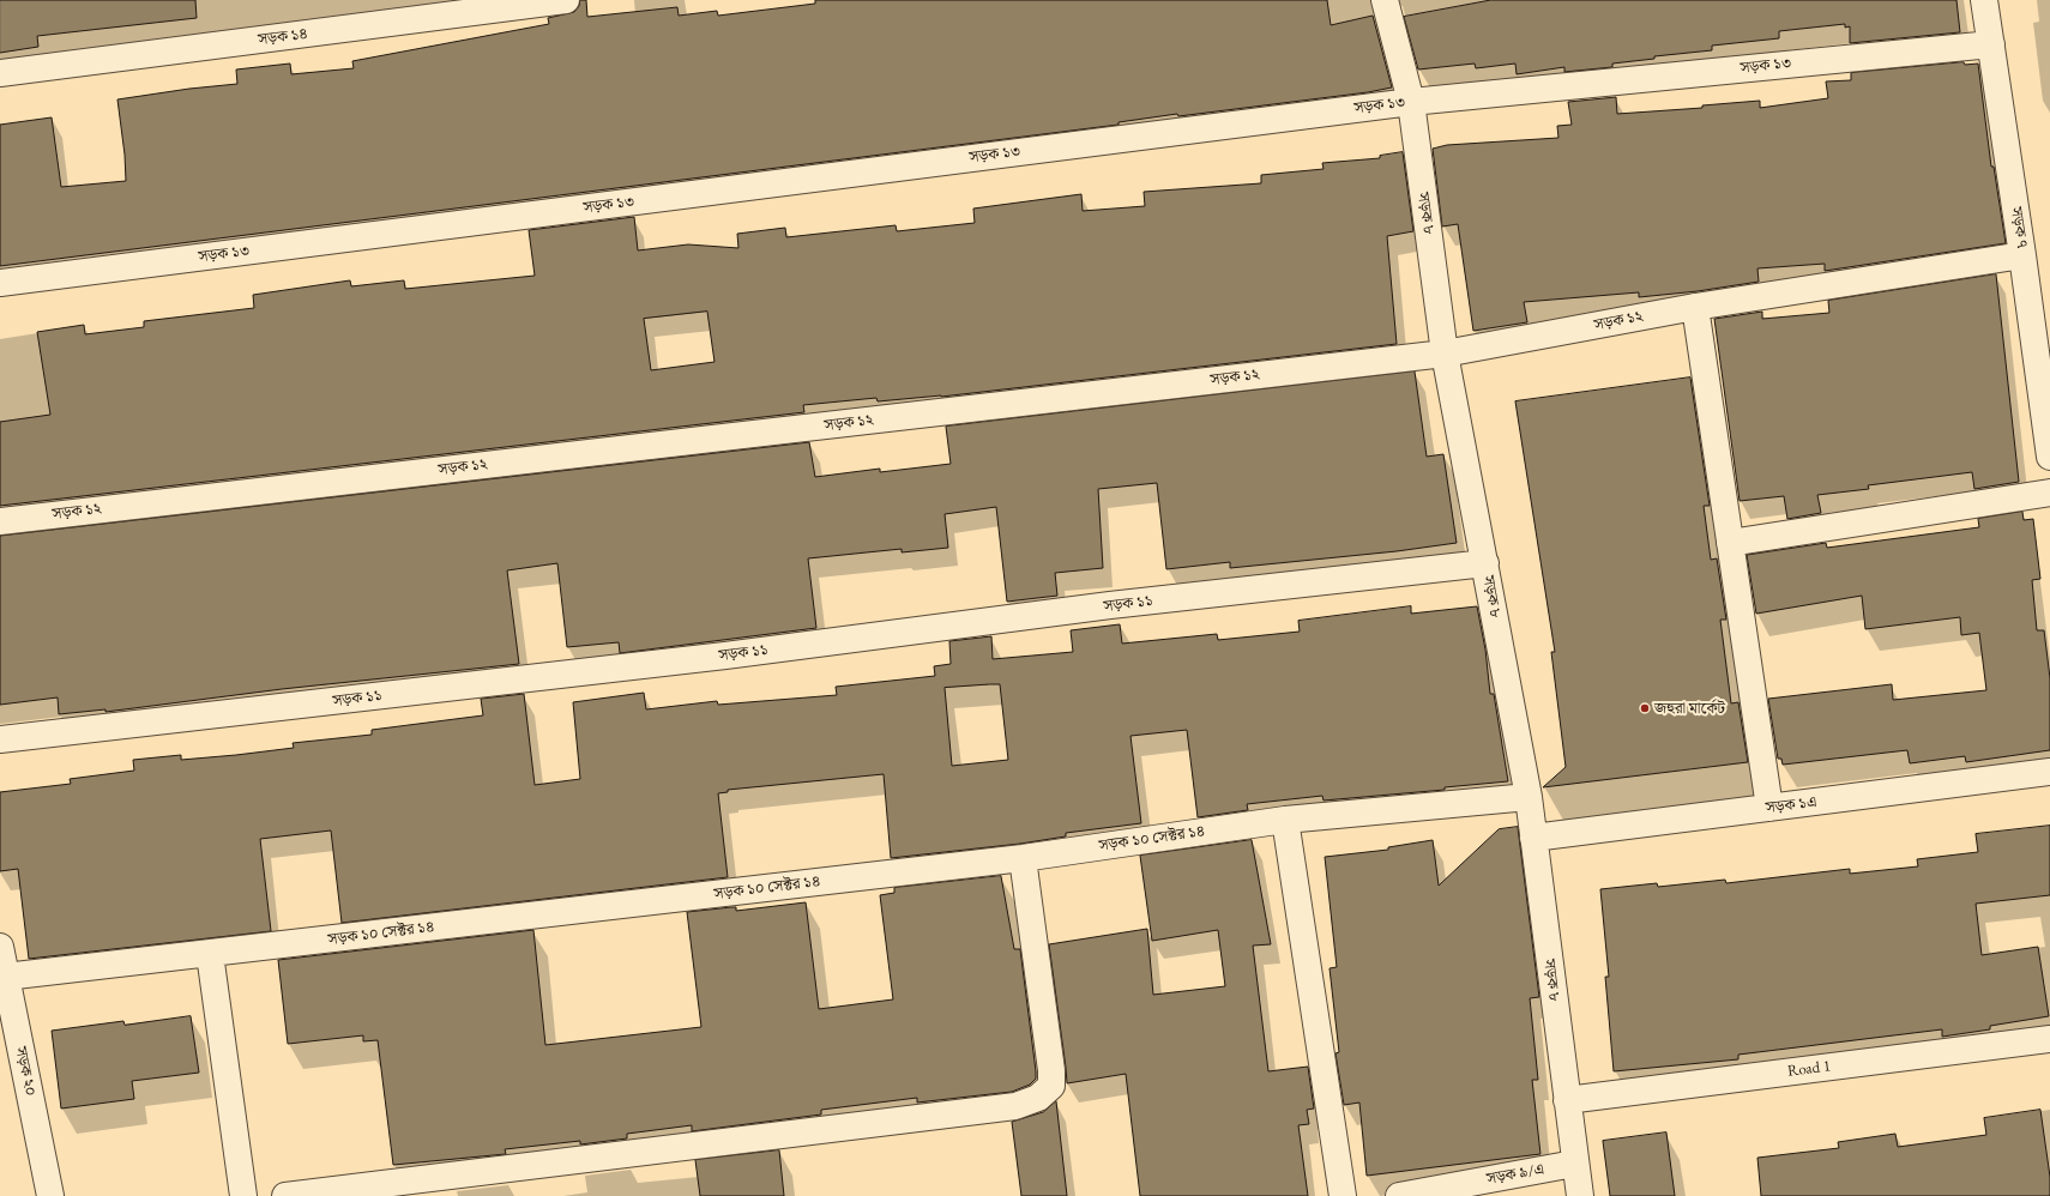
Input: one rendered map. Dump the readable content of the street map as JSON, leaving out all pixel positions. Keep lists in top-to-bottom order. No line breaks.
{"streets":{"street":["সড়ক ১৪","সড়ক ১৩","সড়ক ৮","সড়ক ৭","সড়ক ১২","সড়ক ১১","সড়ক ১এ","সড়ক ১০ সেক্টর ১৪","Road 1","সড়ক ২০","সড়ক ৯/এ"]},"crossings":[["সড়ক ১৩","সড়ক ৮"],["সড়ক ১৩","সড়ক ৭"],["সড়ক ৮","সড়ক ১২"],["সড়ক ৮","সড়ক ১১"],["সড়ক ৮","সড়ক ১এ"],["সড়ক ৮","সড়ক ১০ সেক্টর ১৪"],["সড়ক ৮","Road 1"],["সড়ক ৮","সড়ক ৯/এ"],["সড়ক ৭","সড়ক ১২"],["সড়ক ১০ সেক্টর ১৪","সড়ক ২০"]],"places":["জহুরা মার্কেট"]}
